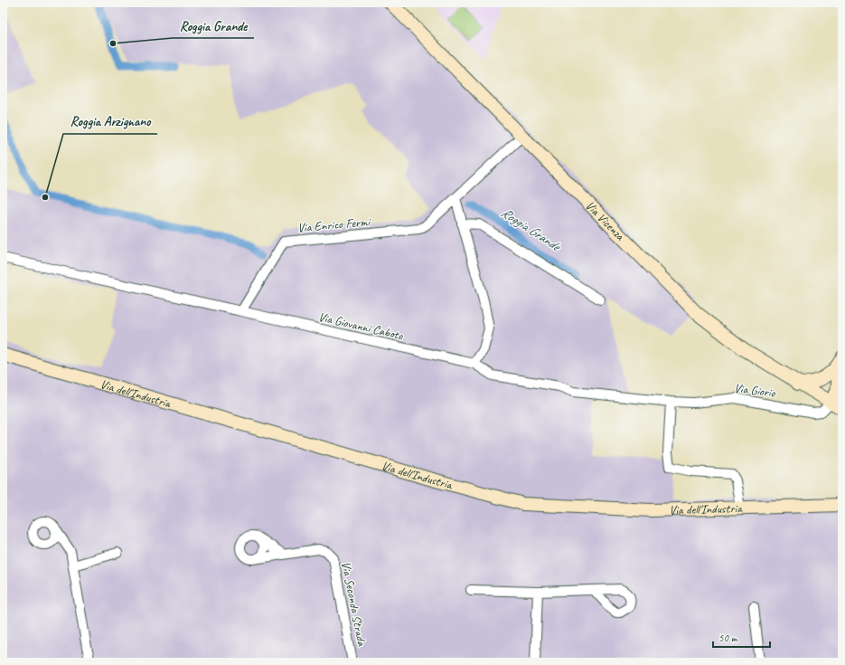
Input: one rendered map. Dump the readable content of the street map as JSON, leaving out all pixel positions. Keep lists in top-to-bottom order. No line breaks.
{"streets":{"main road":["Via Vicenza","Via dell'Industria"],"street":["Via Enrico Fermi","Via Giovanni Caboto","Via Giorio","Via Seconda Strada"]},"crossings":[["Via Vicenza","Via Enrico Fermi"],["Via Vicenza","Via Giorio"],["Via Enrico Fermi","Via Giovanni Caboto"],["Via Giovanni Caboto","Via Giorio"]],"water":["Roggia Grande"],"places":["Roggia Grande","Roggia Arzignano"],"scale_bar":"50 m"}
